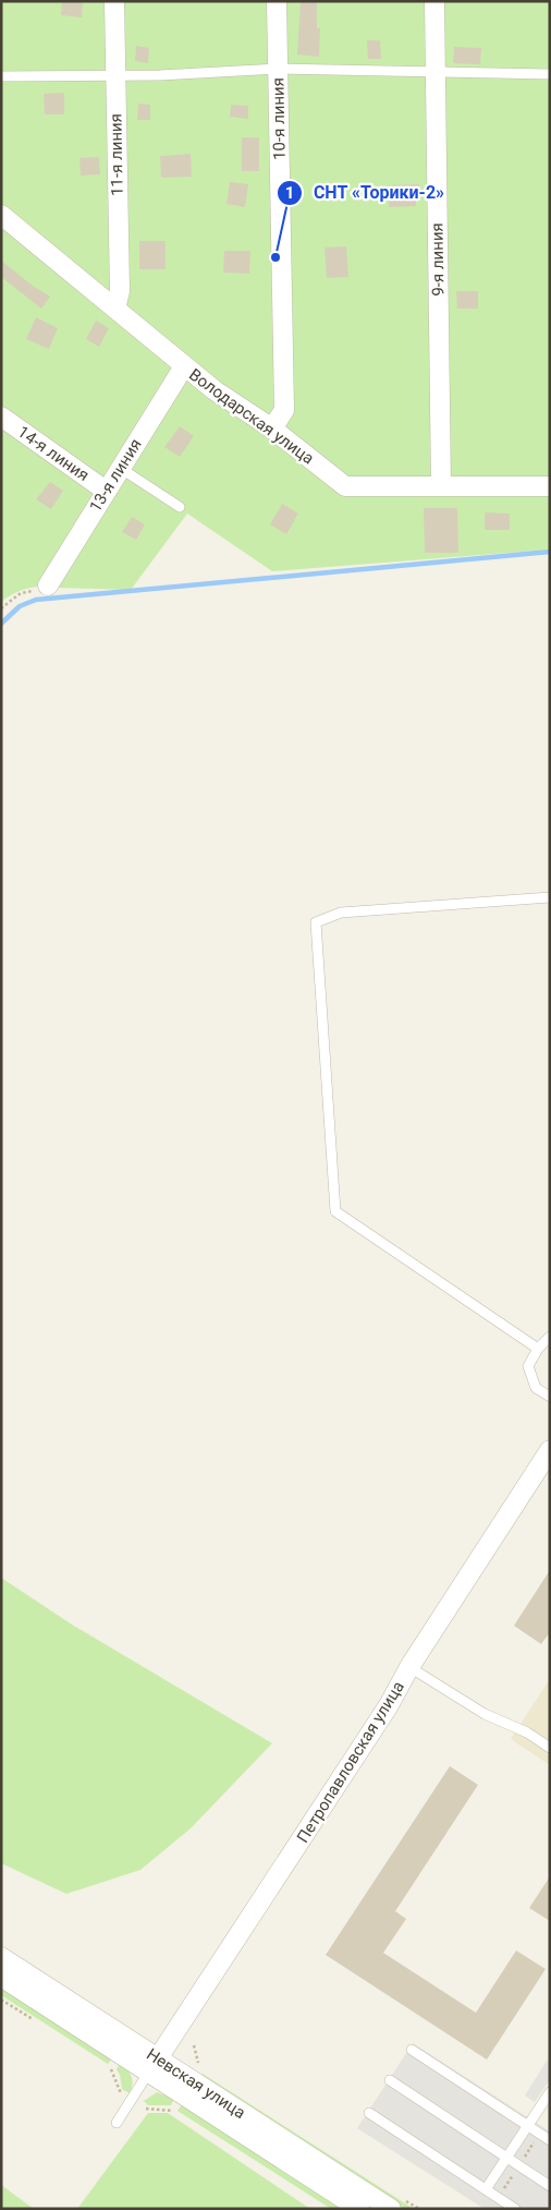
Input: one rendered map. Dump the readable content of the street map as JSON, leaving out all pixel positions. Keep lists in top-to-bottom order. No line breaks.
{"streets":{"street":["10-я линия","11-я линия","9-я линия","Володарская улица","14-я линия","13-я линия","Петропавловская улица","Невская улица"]},"crossings":[["10-я линия","Володарская улица"],["11-я линия","Володарская улица"],["9-я линия","Володарская улица"],["Володарская улица","13-я линия"],["14-я линия","13-я линия"],["Петропавловская улица","Невская улица"]],"places":["СНТ «Торики-2»"]}
